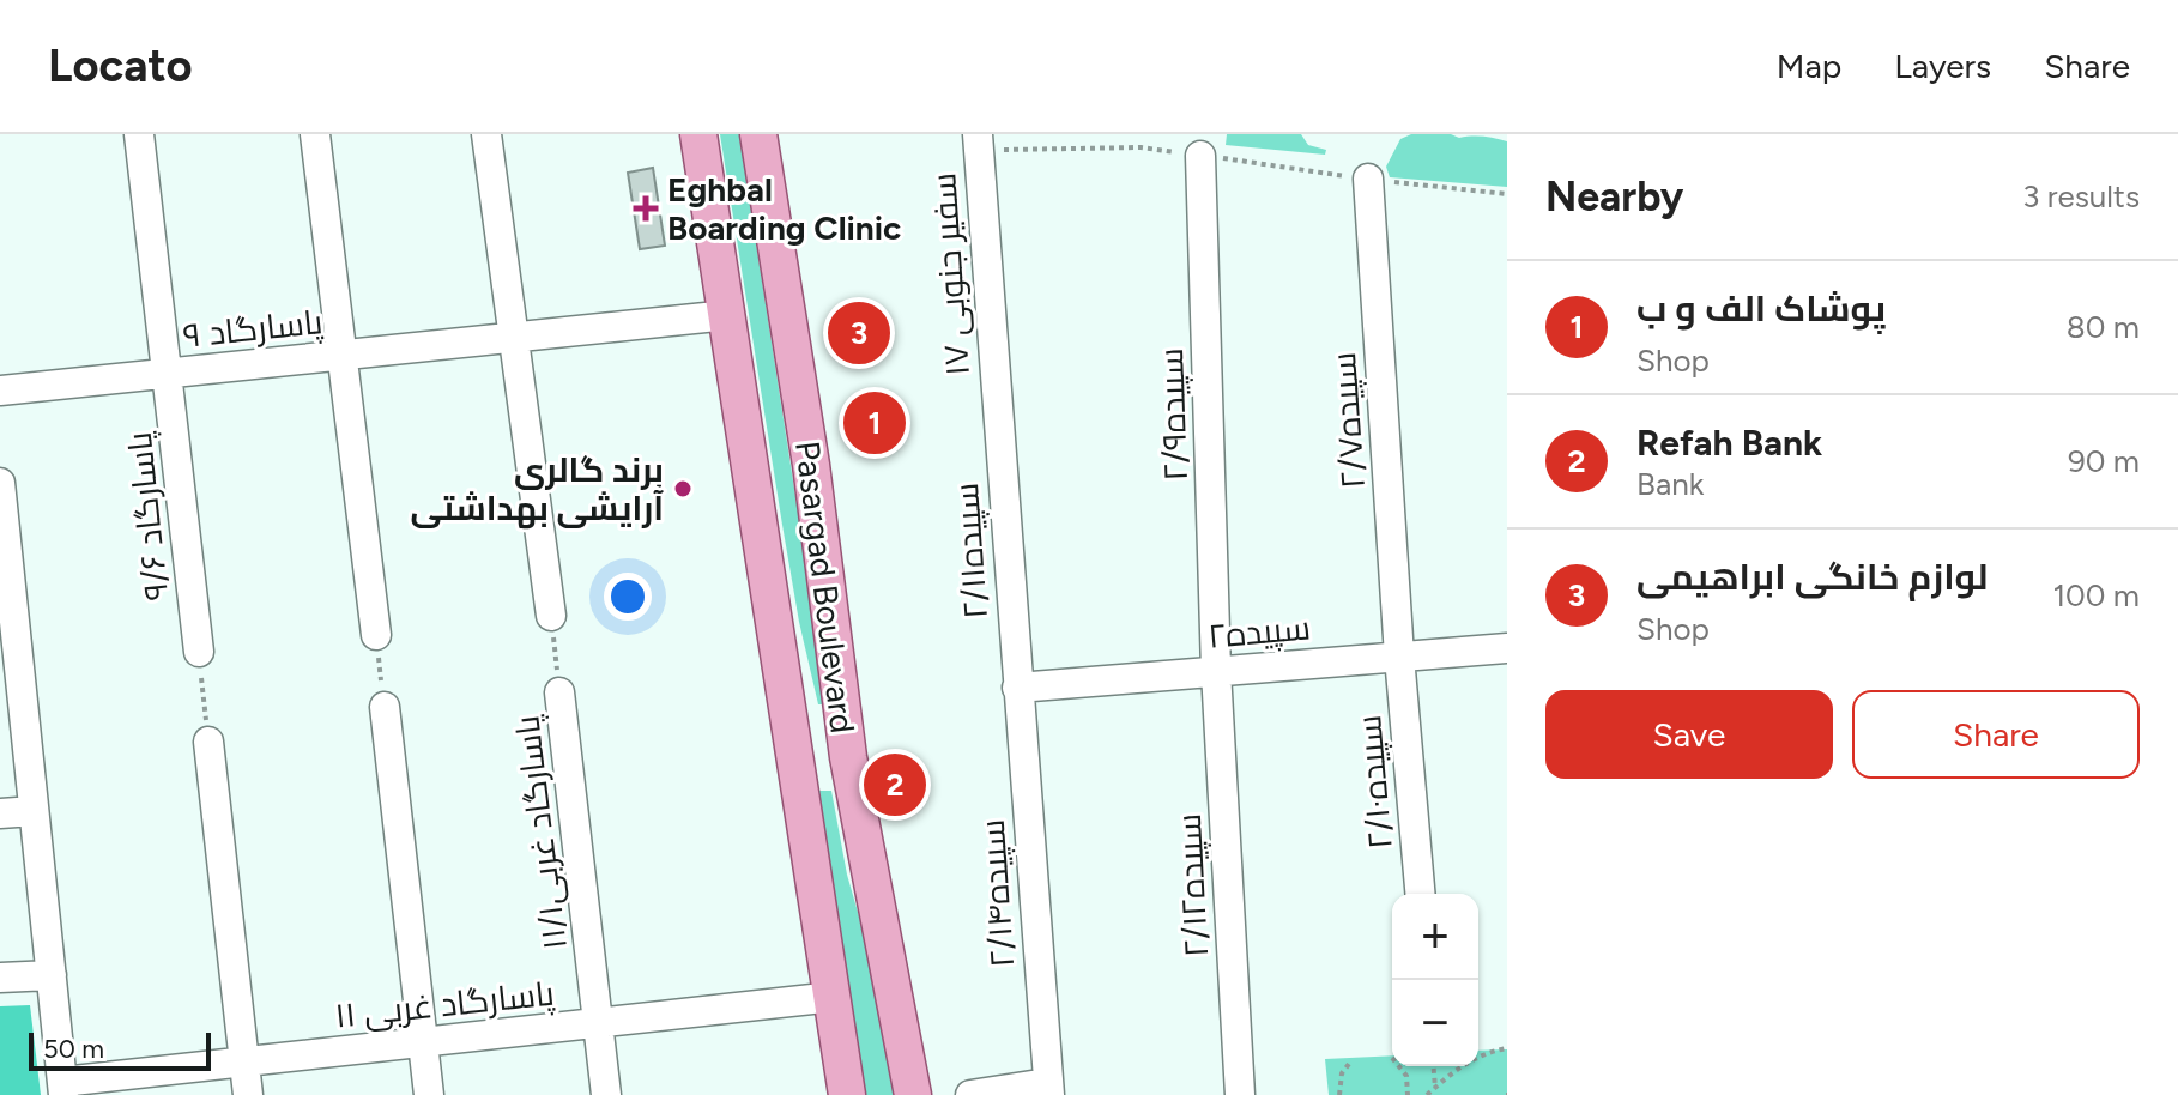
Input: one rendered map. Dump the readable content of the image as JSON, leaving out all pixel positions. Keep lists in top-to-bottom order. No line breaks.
{"streets":{"main road":["Pasargad Boulevard"],"street":["سفیر جنوبی ۱۷","پاسارگاد ۹","سپیده۲/۹","سپیده۲/۷","پاسارگاد ۹/۶","سپیده۲/۱۱","سپیده۲","سپیده۲/۱۰","پاسارگاد غربی۱۱/۱","سپیده۲/۱۲","سپیده۲/۱۴","پاسارگاد غربی ۱۱"]},"crossings":[["سفیر جنوبی ۱۷","سپیده۲/۱۱"],["پاسارگاد ۹","پاسارگاد ۹/۶"],["پاسارگاد ۹","Pasargad Boulevard"],["سپیده۲/۹","سپیده۲"],["سپیده۲/۹","سپیده۲/۱۲"],["سپیده۲/۷","سپیده۲"],["سپیده۲/۷","سپیده۲/۱۰"],["سپیده۲/۱۱","سپیده۲"],["سپیده۲/۱۱","سپیده۲/۱۴"],["Pasargad Boulevard","پاسارگاد غربی ۱۱"],["سپیده۲","سپیده۲/۱۰"],["سپیده۲","سپیده۲/۱۲"],["سپیده۲","سپیده۲/۱۴"],["پاسارگاد غربی۱۱/۱","پاسارگاد غربی ۱۱"]],"places":{"health":["Eghbal Boarding Clinic"],"other":["برند گالری آرایشی بهداشتی"]},"scale_bar":"50 m","page":{"header":"Locato","nav":["Map","Layers","Share"],"heading":["Nearby","3 results"],"list":[{"mark":"1","name":"پوشاک الف و ب","note":"Shop","value":"80 m"},{"mark":"2","name":"Refah Bank","note":"Bank","value":"90 m"},{"mark":"3","name":"لوازم خانگی ابراهیمی","note":"Shop","value":"100 m"}],"pins":["3","1","2"],"buttons":["Save","Share"],"map_buttons":["+","−"],"scale":"50 m"}}
